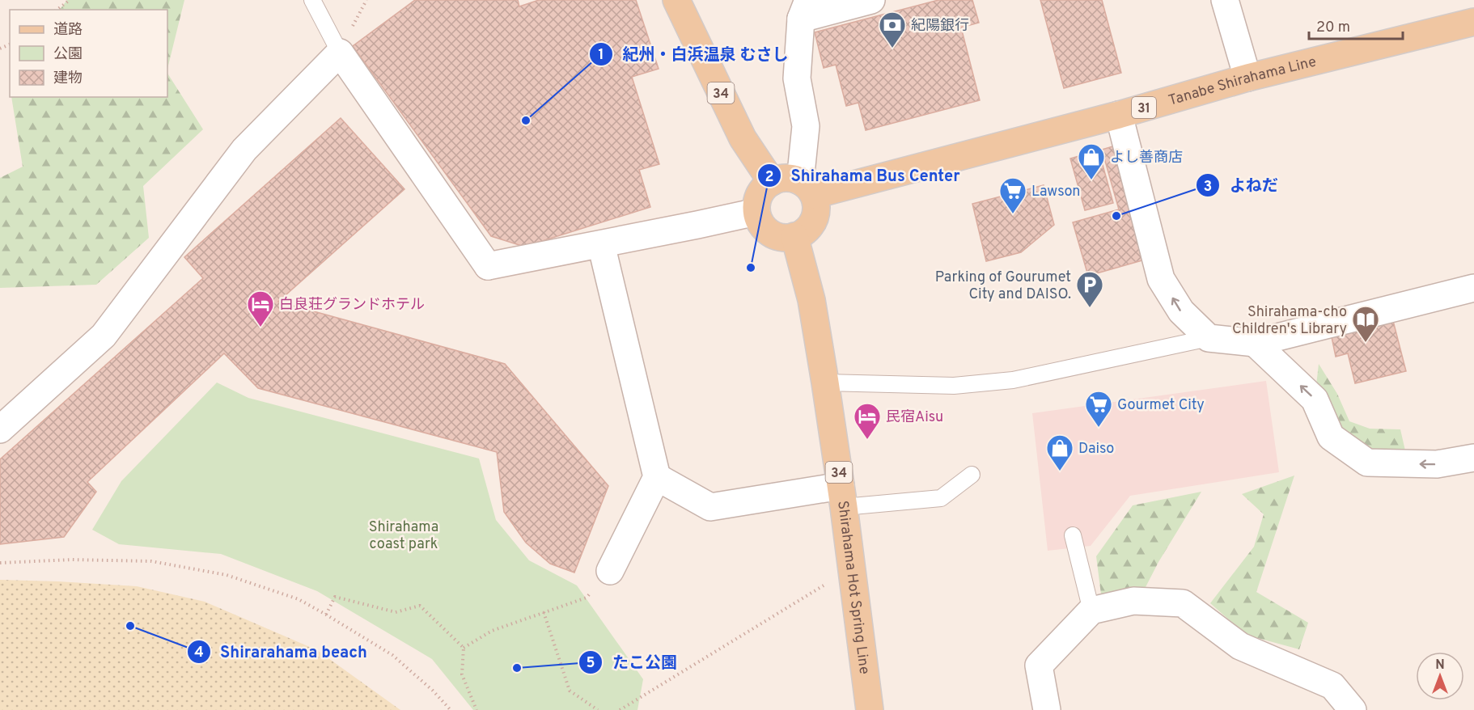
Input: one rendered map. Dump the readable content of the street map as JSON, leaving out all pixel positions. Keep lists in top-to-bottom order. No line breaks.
{"streets":{"main road":["Tanabe Shirahama Line","34","31","Shirahama Hot Spring Line"]},"crossings":[["Tanabe Shirahama Line","34"],["Tanabe Shirahama Line","Shirahama Hot Spring Line"],["34","Shirahama Hot Spring Line"]],"parks":["Shirahama coast park"],"places":{"bank":["紀陽銀行"],"other":["紀州・白浜温泉 むさし","よねだ","Shirahama Bus Center","Shirarahama beach","たこ公園"],"shop":["よし善商店","Daiso"],"supermarket":["Lawson","Gourmet City"],"parking":["Parking of Gourumet City and DAISO."],"hotel":["白良荘グランドホテル","民宿Aisu"],"library":["Shirahama-cho Children's Library"]},"legend":["道路","公園","建物"],"scale_bar":"20 m","north":"top"}
